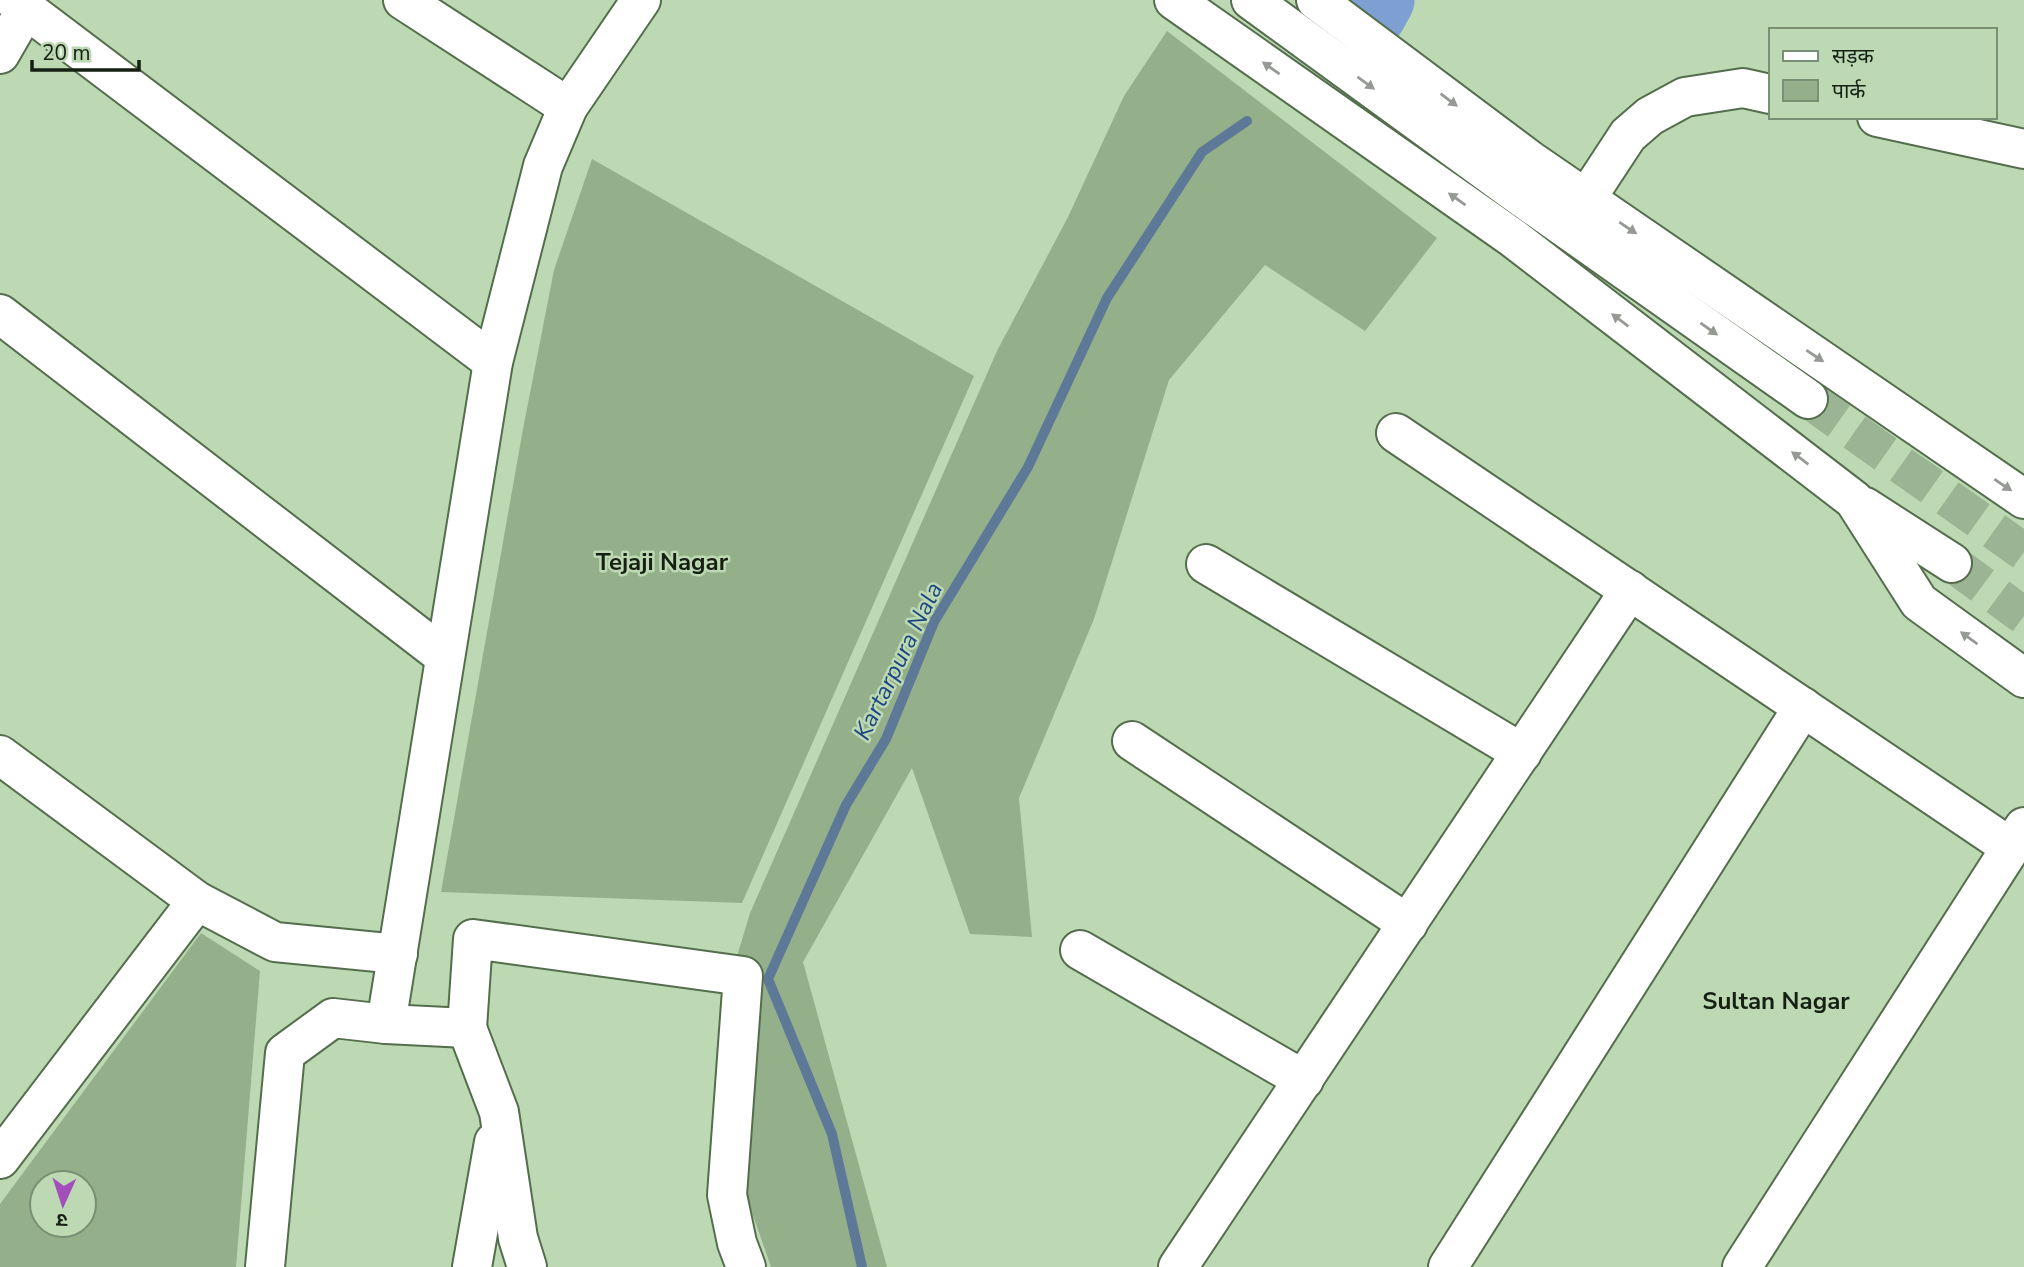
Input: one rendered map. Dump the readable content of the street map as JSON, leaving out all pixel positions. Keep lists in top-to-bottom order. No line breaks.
{"districts":["Tejaji Nagar","Sultan Nagar"],"water":["Kartarpura Nala"],"legend":["सड़क","पार्क"],"scale_bar":"20 m","north":"bottom"}
